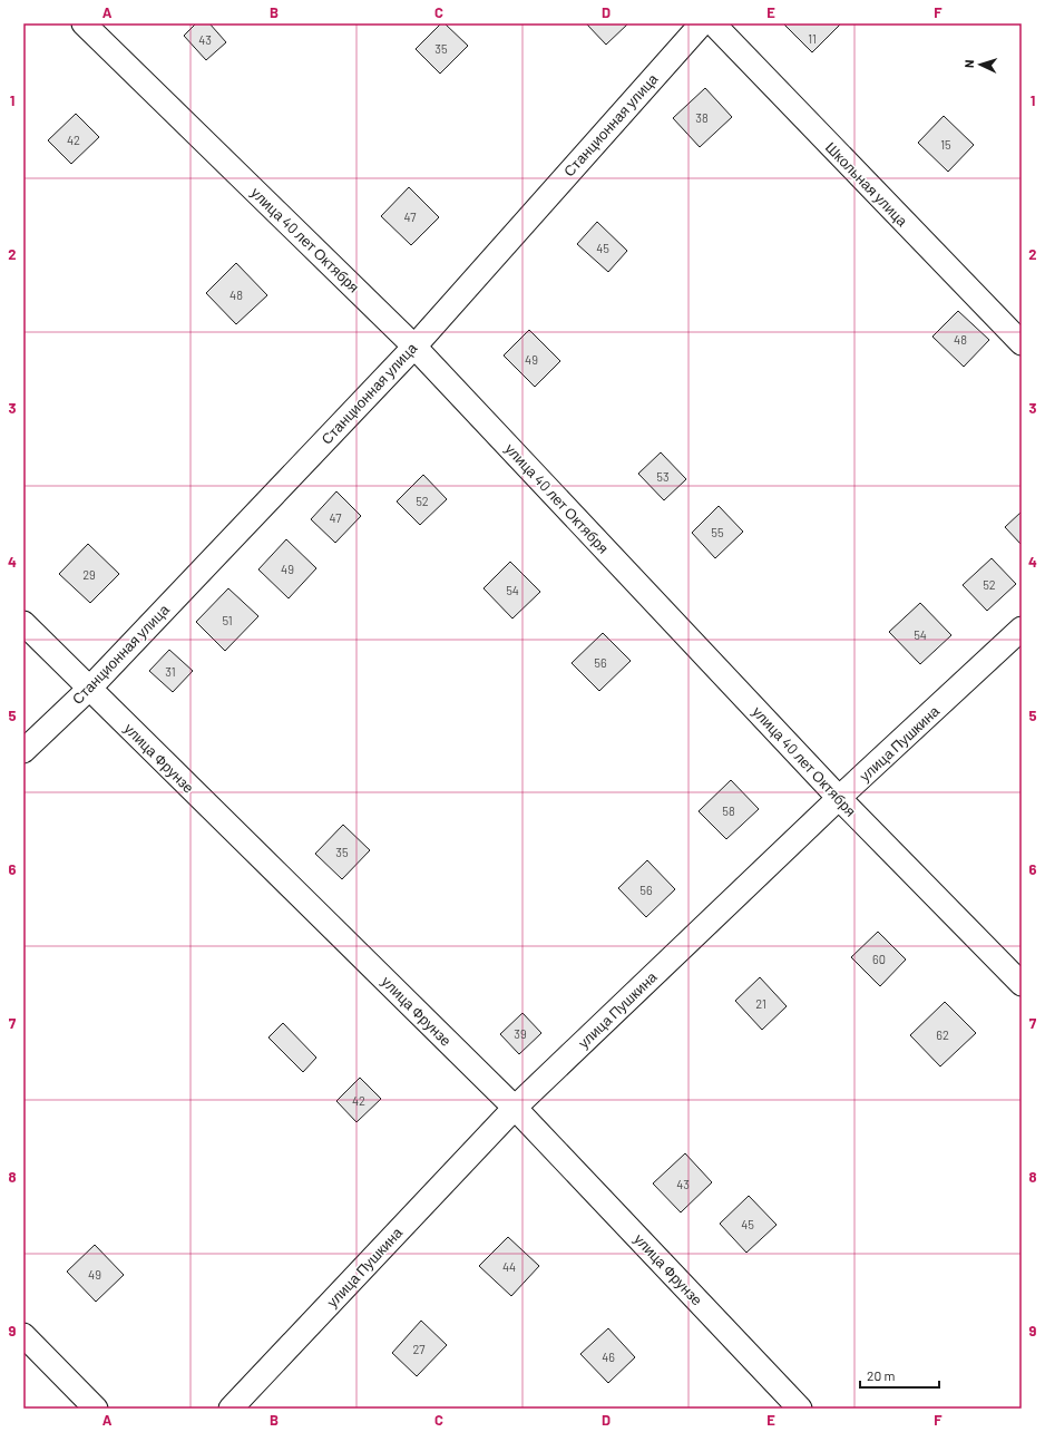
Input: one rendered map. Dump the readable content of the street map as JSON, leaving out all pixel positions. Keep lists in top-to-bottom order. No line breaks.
{"streets":{"street":["Станционная улица","Школьная улица","улица 40 лет Октября","улица Пушкина","улица Фрунзе"]},"crossings":[["Станционная улица","улица 40 лет Октября"],["Станционная улица","улица Фрунзе"],["улица 40 лет Октября","улица Пушкина"],["улица Пушкина","улица Фрунзе"]],"house_numbers":["11","43","35","38","42","15","47","45","48","48","49","53","52","47","55","49","29","52","54","51","54","56","31","58","35","56","60","21","39","62","42","43","45","44","49","27","46"],"scale_bar":"20 m","north":"left","grid":{"columns":["A","B","C","D","E","F"],"rows":["1","2","3","4","5","6","7","8","9"]}}
